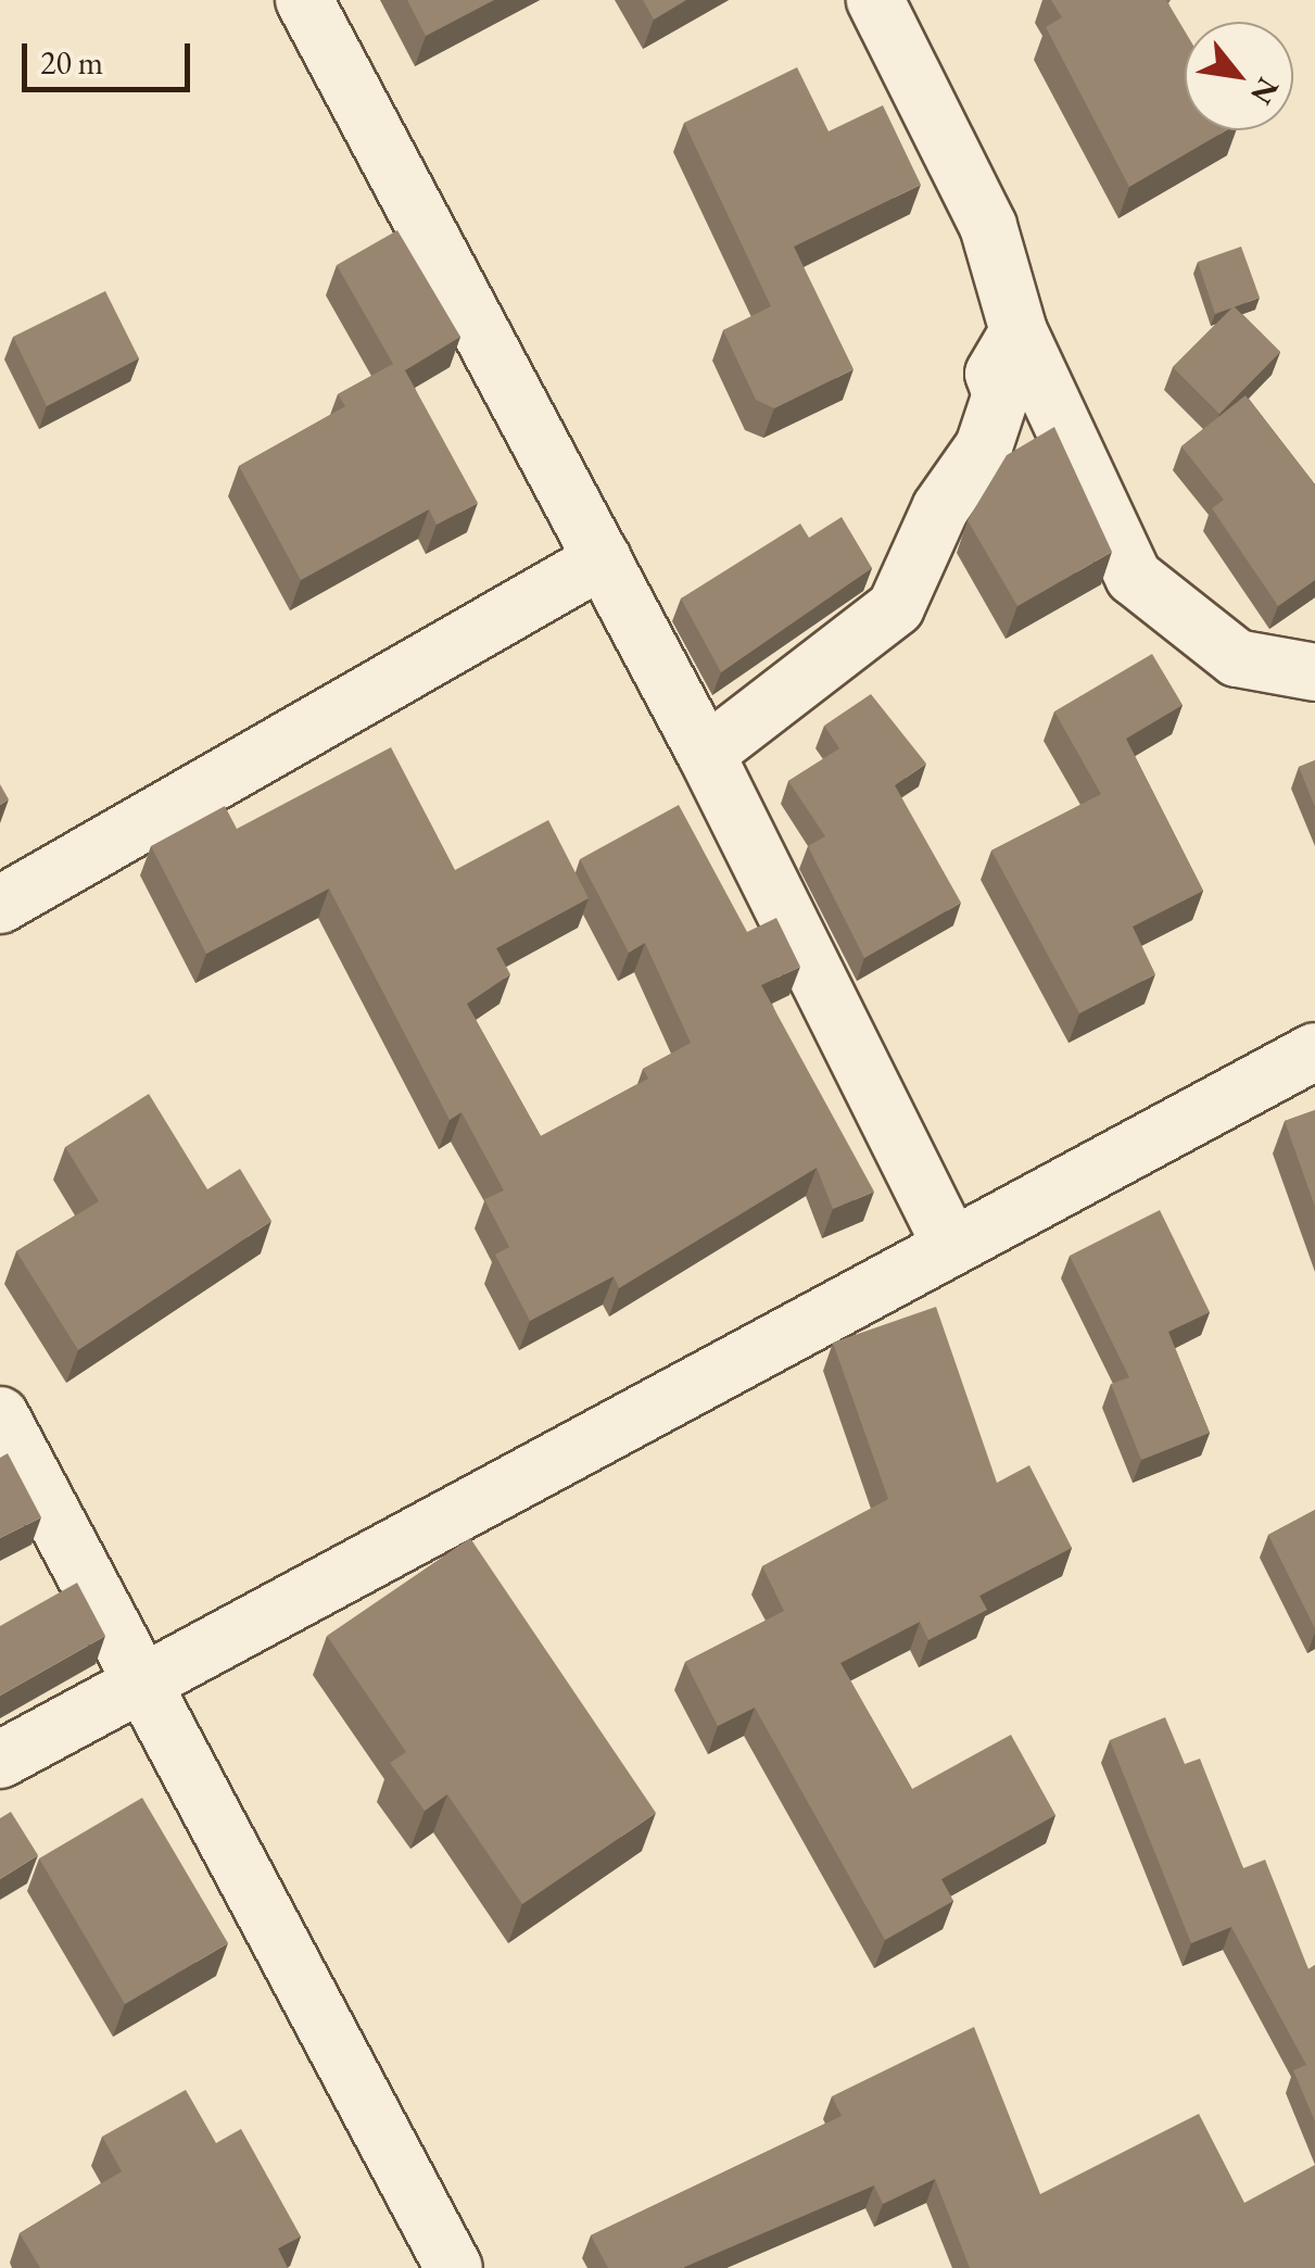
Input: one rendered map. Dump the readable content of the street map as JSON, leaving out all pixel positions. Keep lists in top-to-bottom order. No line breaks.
{"scale_bar":"20 m","north":"bottom right"}
